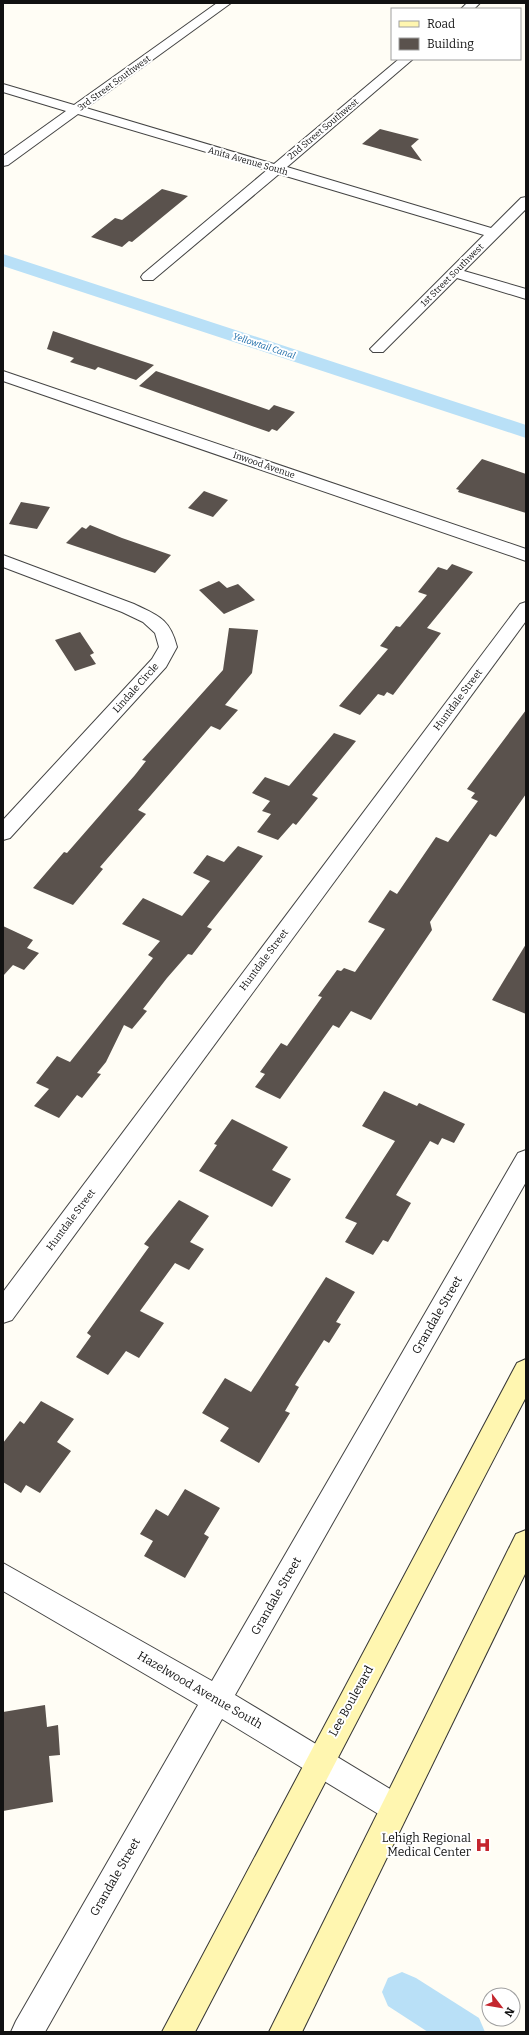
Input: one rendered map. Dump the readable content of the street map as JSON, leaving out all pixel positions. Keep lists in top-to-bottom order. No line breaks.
{"streets":{"main road":["Lee Boulevard"],"street":["3rd Street Southwest","2nd Street Southwest","Anita Avenue South","1st Street Southwest","Inwood Avenue","Lindale Circle","Huntdale Street","Grandale Street","Hazelwood Avenue South"]},"crossings":[["3rd Street Southwest","Anita Avenue South"],["2nd Street Southwest","Anita Avenue South"],["Anita Avenue South","1st Street Southwest"],["Grandale Street","Hazelwood Avenue South"],["Hazelwood Avenue South","Lee Boulevard"]],"water":["Yellowtail Canal"],"places":{"hospital":["Lehigh Regional Medical Center"]},"legend":["Road","Building"],"north":"bottom right"}
